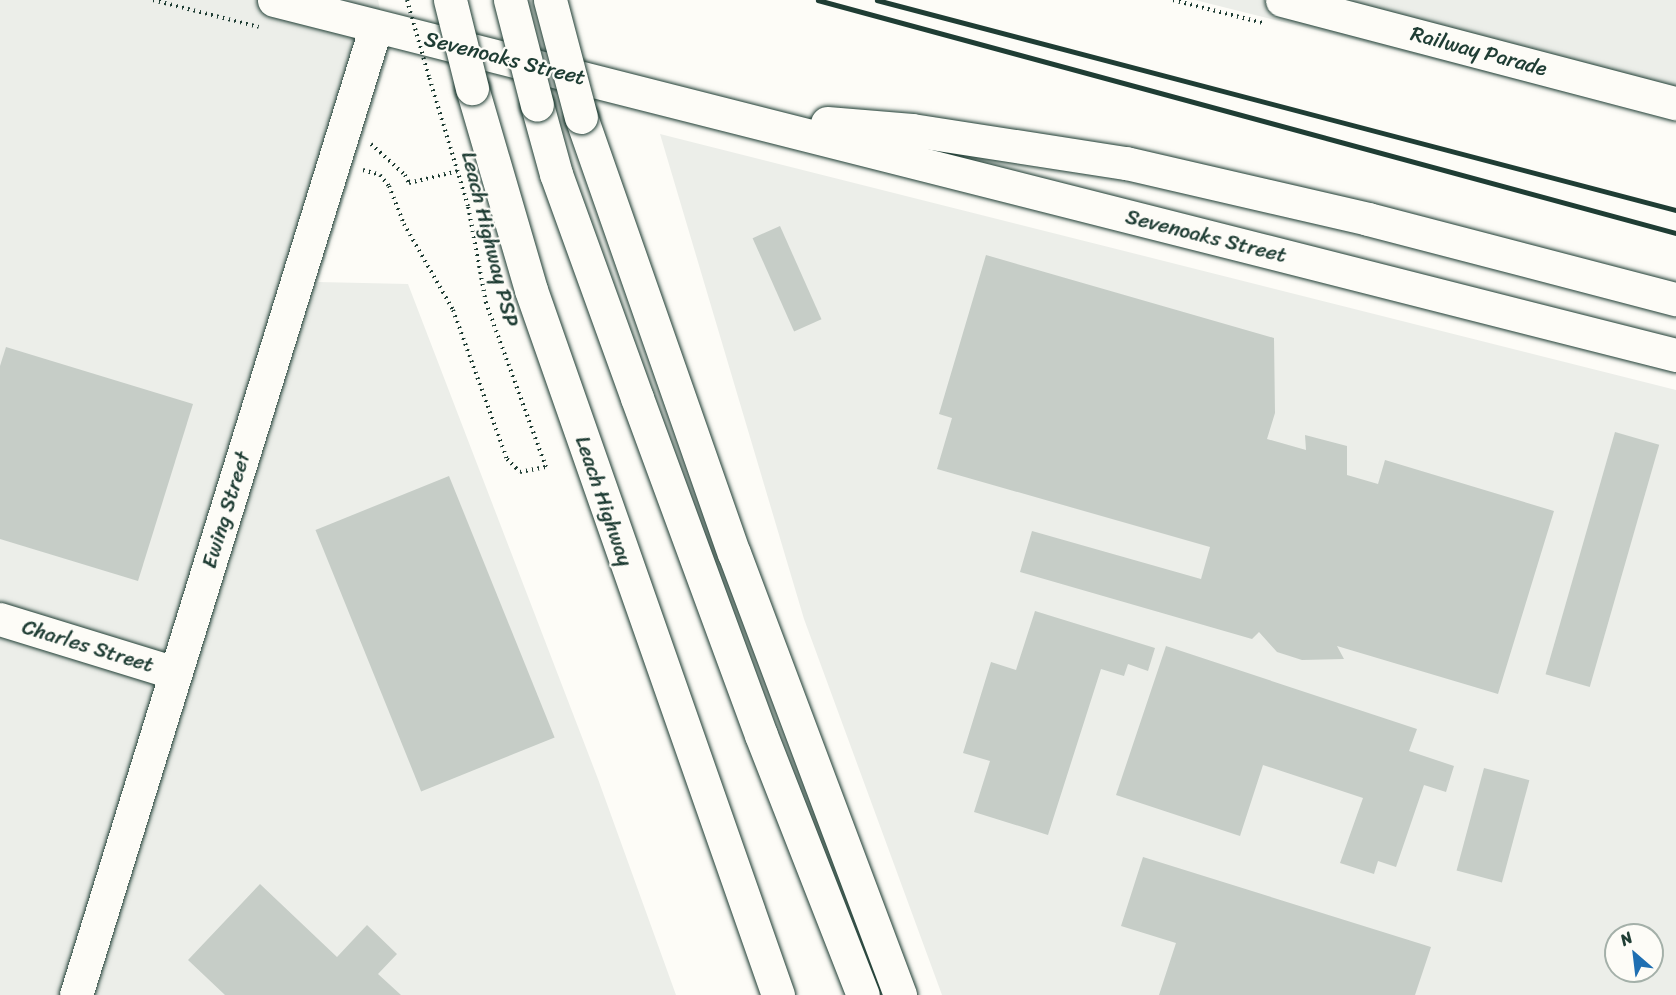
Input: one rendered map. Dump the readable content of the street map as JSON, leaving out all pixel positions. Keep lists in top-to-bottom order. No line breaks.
{"streets":{"main road":["Railway Parade","Sevenoaks Street","Leach Highway","Ewing Street","Charles Street"],"path":["Leach Highway PSP"]},"crossings":[["Sevenoaks Street","Ewing Street"],["Ewing Street","Charles Street"]],"north":"top left"}
